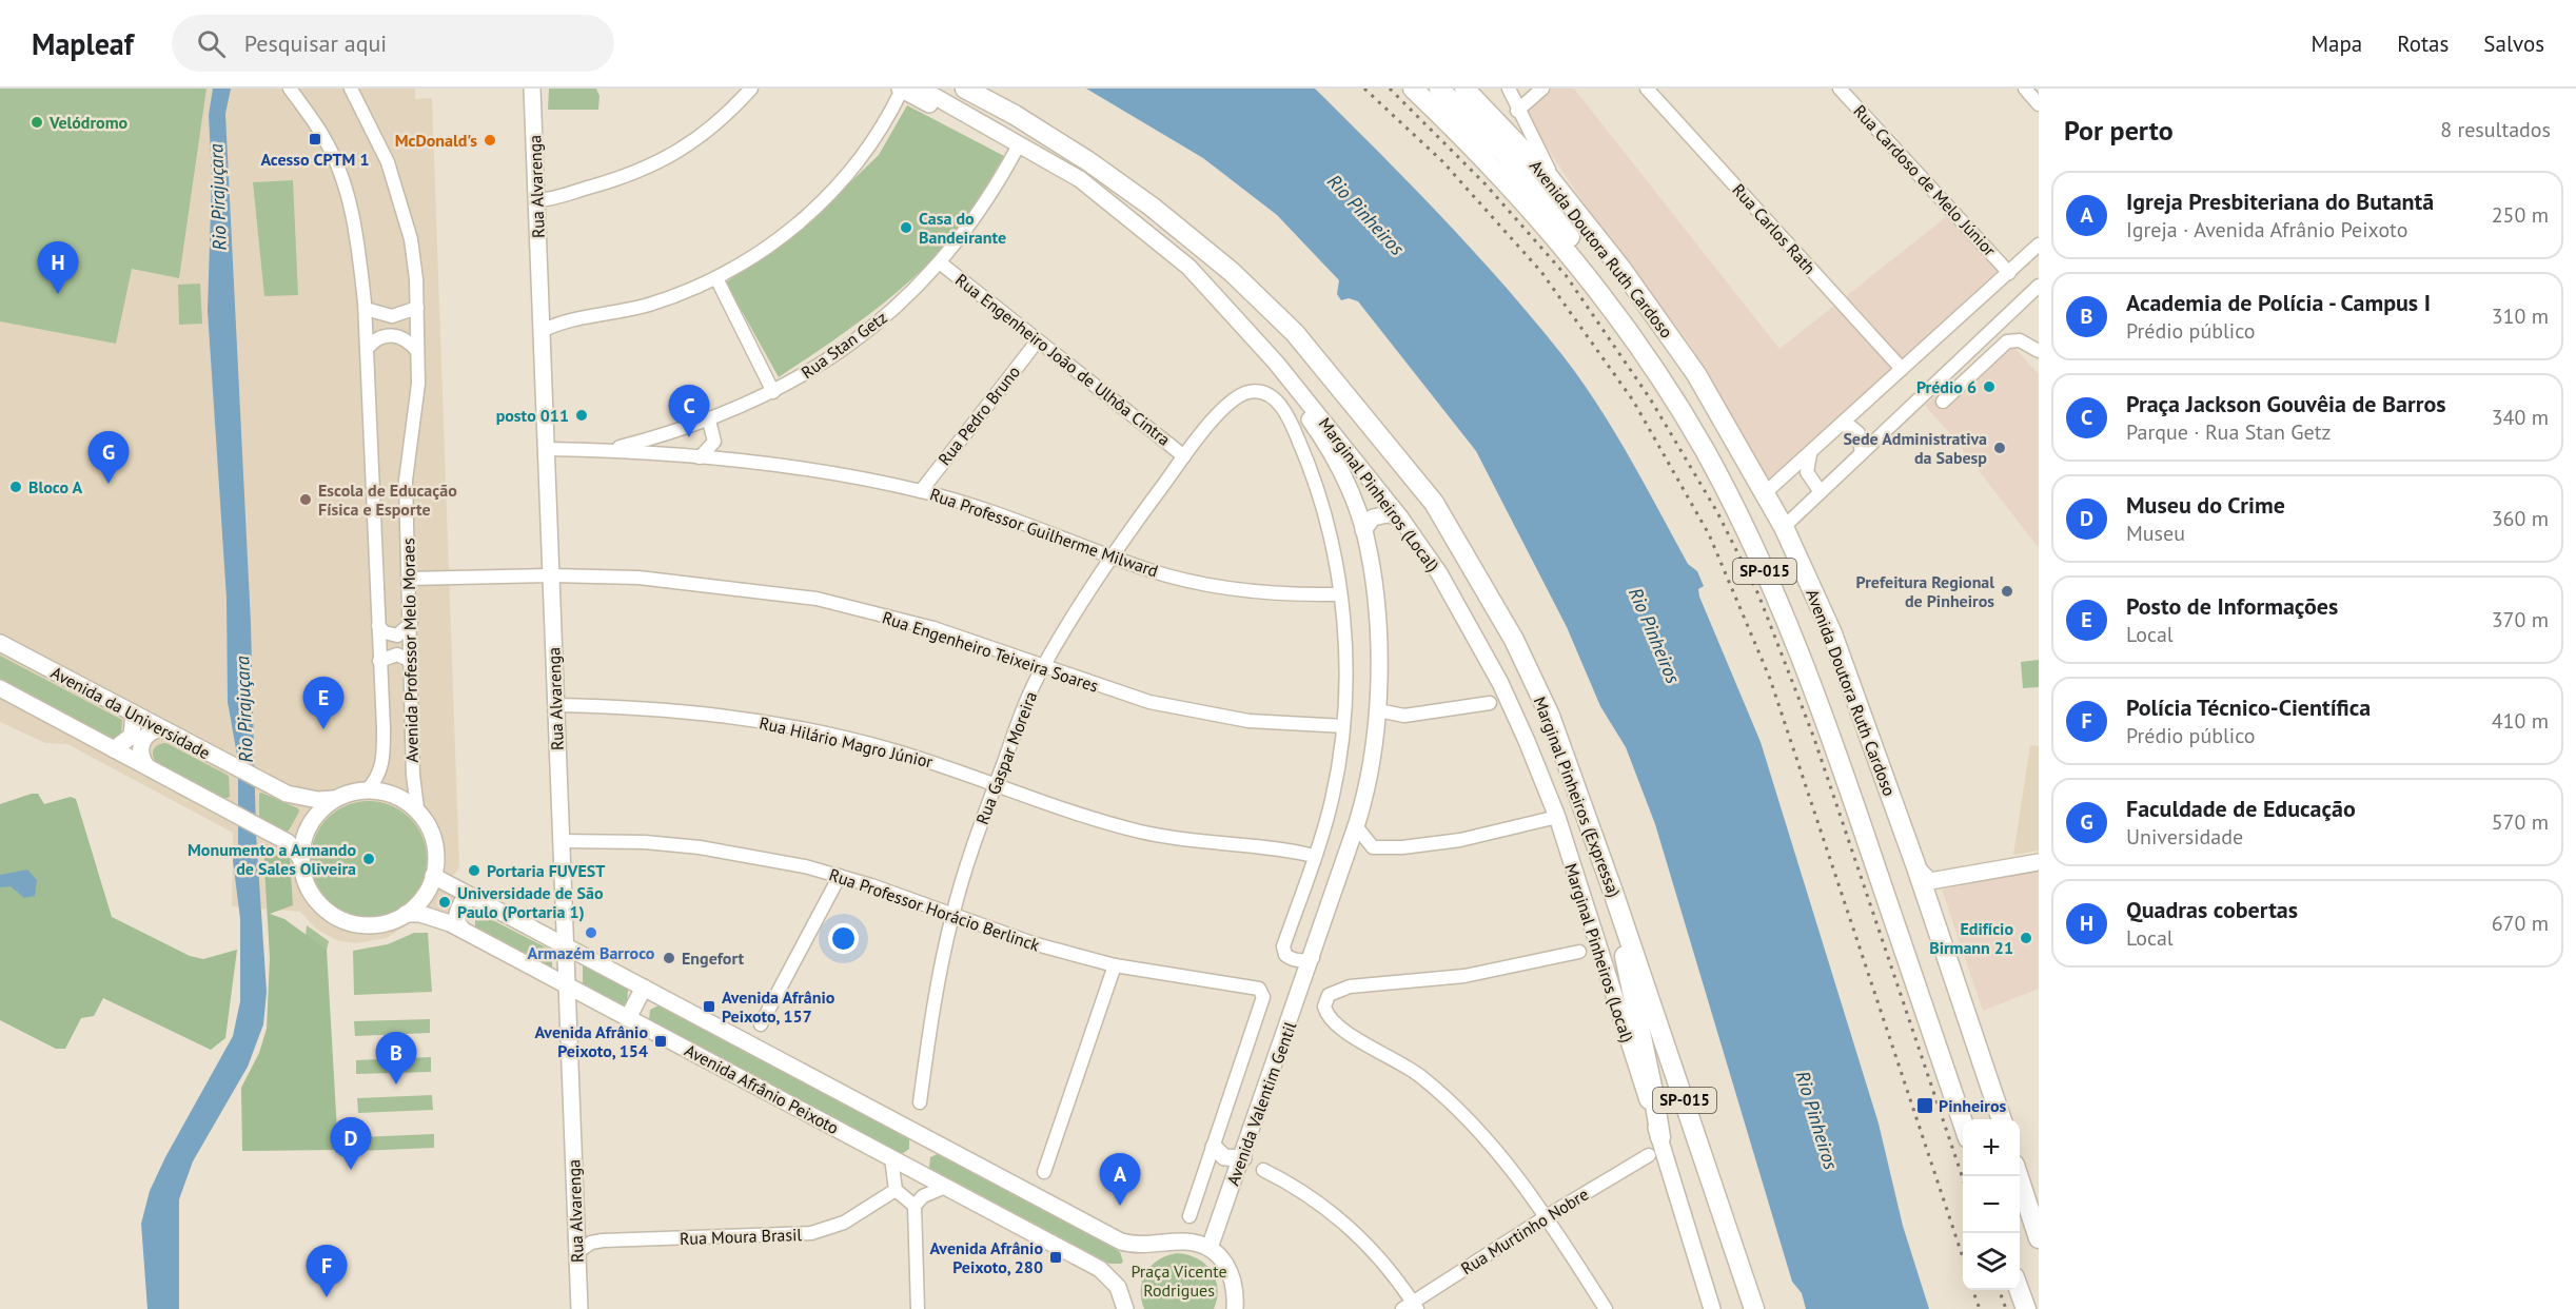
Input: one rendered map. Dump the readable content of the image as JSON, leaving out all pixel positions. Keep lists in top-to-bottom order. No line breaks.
{"streets":{"highway":["Avenida Doutora Ruth Cardoso","SP-015","Marginal Pinheiros (Expressa)"],"main road":["Rua Alvarenga","Marginal Pinheiros (Local)","Avenida da Universidade","Avenida Afrânio Peixoto","Avenida Valentim Gentil"],"street":["Rua Cardoso de Melo Júnior","Rua Carlos Rath","Rua Stan Getz","Rua Engenheiro João de Ulhôa Cintra","Rua Pedro Bruno","Rua Professor Guilherme Milward","Avenida Professor Melo Moraes","Rua Engenheiro Teixeira Soares","Rua Hilário Magro Júnior","Rua Gaspar Moreira","Rua Professor Horácio Berlinck","Rua Murtinho Nobre","Rua Moura Brasil"]},"crossings":[["Rua Alvarenga","Rua Professor Guilherme Milward"],["Rua Alvarenga","Rua Engenheiro Teixeira Soares"],["Rua Alvarenga","Rua Hilário Magro Júnior"],["Rua Alvarenga","Rua Professor Horácio Berlinck"],["Rua Alvarenga","Avenida Afrânio Peixoto"],["Rua Alvarenga","Rua Moura Brasil"],["Rua Stan Getz","Rua Engenheiro João de Ulhôa Cintra"],["Rua Stan Getz","Rua Professor Guilherme Milward"],["Rua Stan Getz","Avenida Valentim Gentil"],["Rua Engenheiro João de Ulhôa Cintra","Rua Pedro Bruno"],["Rua Engenheiro João de Ulhôa Cintra","Rua Gaspar Moreira"],["Rua Pedro Bruno","Rua Professor Guilherme Milward"],["Rua Professor Guilherme Milward","Rua Gaspar Moreira"],["Avenida Professor Melo Moraes","Rua Engenheiro Teixeira Soares"],["Avenida Professor Melo Moraes","Avenida da Universidade"],["Avenida Professor Melo Moraes","Avenida Afrânio Peixoto"],["Rua Engenheiro Teixeira Soares","Rua Gaspar Moreira"],["Avenida da Universidade","Avenida Afrânio Peixoto"],["Rua Hilário Magro Júnior","Rua Gaspar Moreira"],["Rua Gaspar Moreira","Rua Professor Horácio Berlinck"],["Rua Professor Horácio Berlinck","Avenida Valentim Gentil"],["Avenida Afrânio Peixoto","Avenida Valentim Gentil"]],"water":["Rio Pirajuçara","Rio Pinheiros"],"parks":["Praça Vicente Rodrigues"],"places":{"other":["Velódromo","McDonald's","Casa do Bandeirante","Prédio 6","posto 011","Sede Administrativa da Sabesp","Bloco A","Escola de Educação Física e Esporte","Prefeitura Regional de Pinheiros","Monumento a Armando de Sales Oliveira","Portaria FUVEST","Universidade de São Paulo (Portaria 1)","Armazém Barroco","Edifício Birmann 21","Engefort"],"transit":["Acesso CPTM 1","Avenida Afrânio Peixoto, 157","Avenida Afrânio Peixoto, 154","Pinheiros","Avenida Afrânio Peixoto, 280"]},"page":{"header":"Mapleaf","search":"Pesquisar aqui","nav":["Mapa","Rotas","Salvos"],"heading":["Por perto","8 resultados"],"list":[{"mark":"A","name":"Igreja Presbiteriana do Butantã","note":"Igreja · Avenida Afrânio Peixoto","value":"250 m"},{"mark":"B","name":"Academia de Polícia - Campus I","note":"Prédio público","value":"310 m"},{"mark":"C","name":"Praça Jackson Gouvêia de Barros","note":"Parque · Rua Stan Getz","value":"340 m"},{"mark":"D","name":"Museu do Crime","note":"Museu","value":"360 m"},{"mark":"E","name":"Posto de Informações","note":"Local","value":"370 m"},{"mark":"F","name":"Polícia Técnico-Científica","note":"Prédio público","value":"410 m"},{"mark":"G","name":"Faculdade de Educação","note":"Universidade","value":"570 m"},{"mark":"H","name":"Quadras cobertas","note":"Local","value":"670 m"}],"pins":["H","C","G","E","B","D","A","F"],"map_buttons":["+","−"]}}
